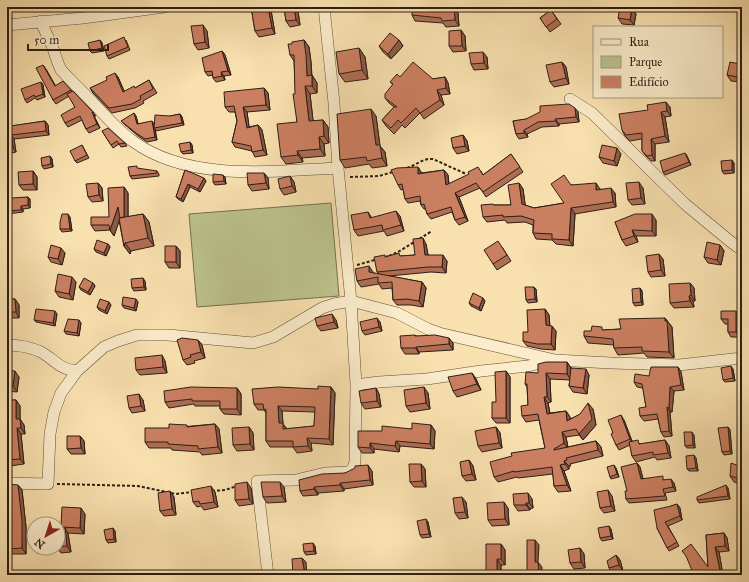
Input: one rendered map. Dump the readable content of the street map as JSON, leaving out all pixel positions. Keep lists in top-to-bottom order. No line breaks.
{"legend":["Rua","Parque","Edifício"],"scale_bar":"50 m","north":"bottom left"}
